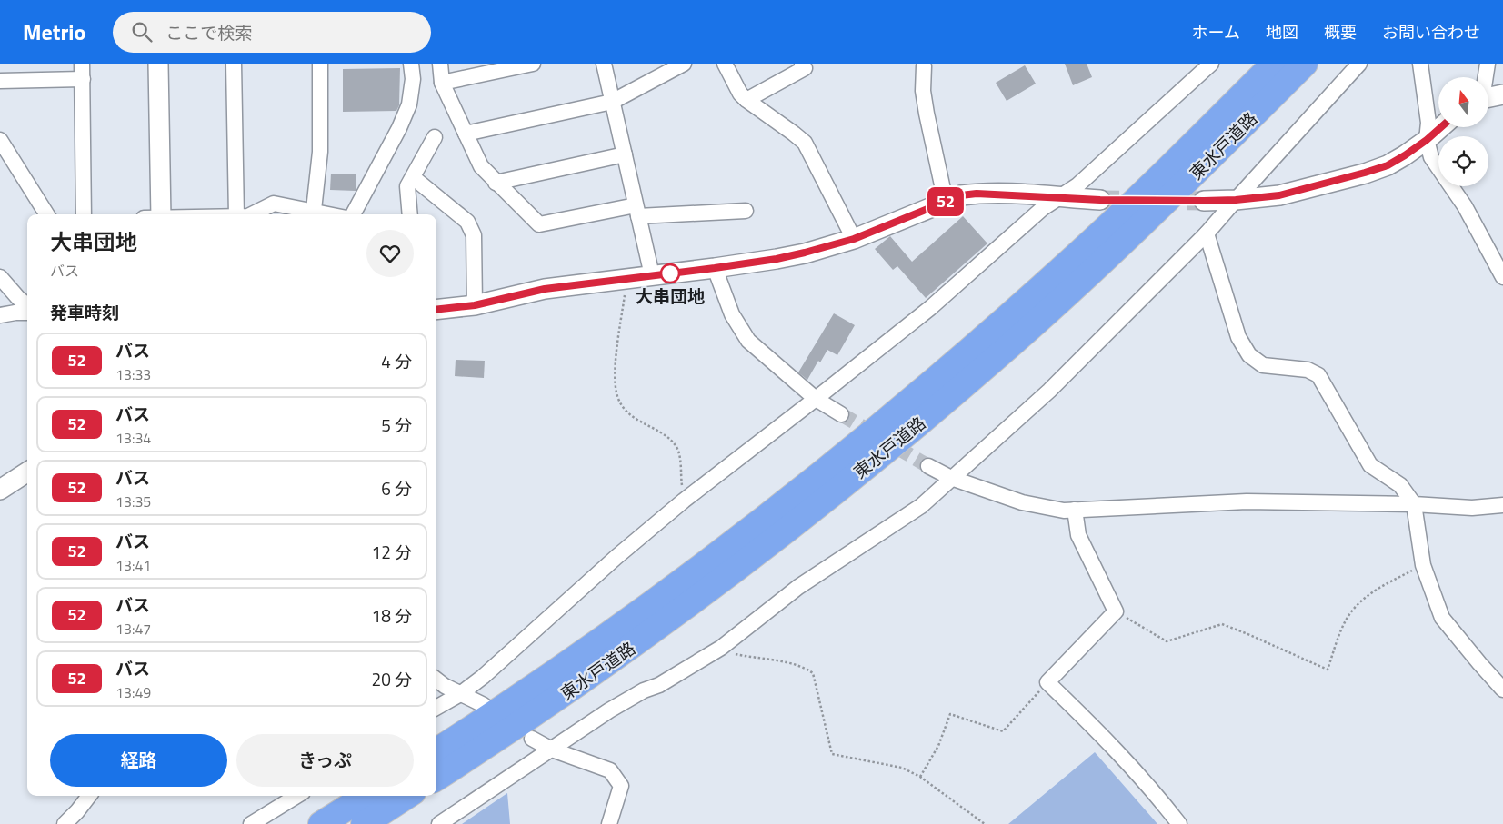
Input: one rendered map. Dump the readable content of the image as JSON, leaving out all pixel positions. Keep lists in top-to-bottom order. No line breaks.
{"streets":{"highway":["東水戸道路"]},"places":["大串団地"],"lines":["bus line 52"],"north":"top","page":{"header":"Metrio","search":"ここで検索","nav":["ホーム","地図","概要","お問い合わせ"],"on_map":"52","heading":[["大串団地","バス"],"発車時刻"],"list":[{"mark":"52","name":"バス","note":"13:33","value":"4 分"},{"mark":"52","name":"バス","note":"13:34","value":"5 分"},{"mark":"52","name":"バス","note":"13:35","value":"6 分"},{"mark":"52","name":"バス","note":"13:41","value":"12 分"},{"mark":"52","name":"バス","note":"13:47","value":"18 分"},{"mark":"52","name":"バス","note":"13:49","value":"20 分"}],"buttons":["経路","きっぷ"]}}
